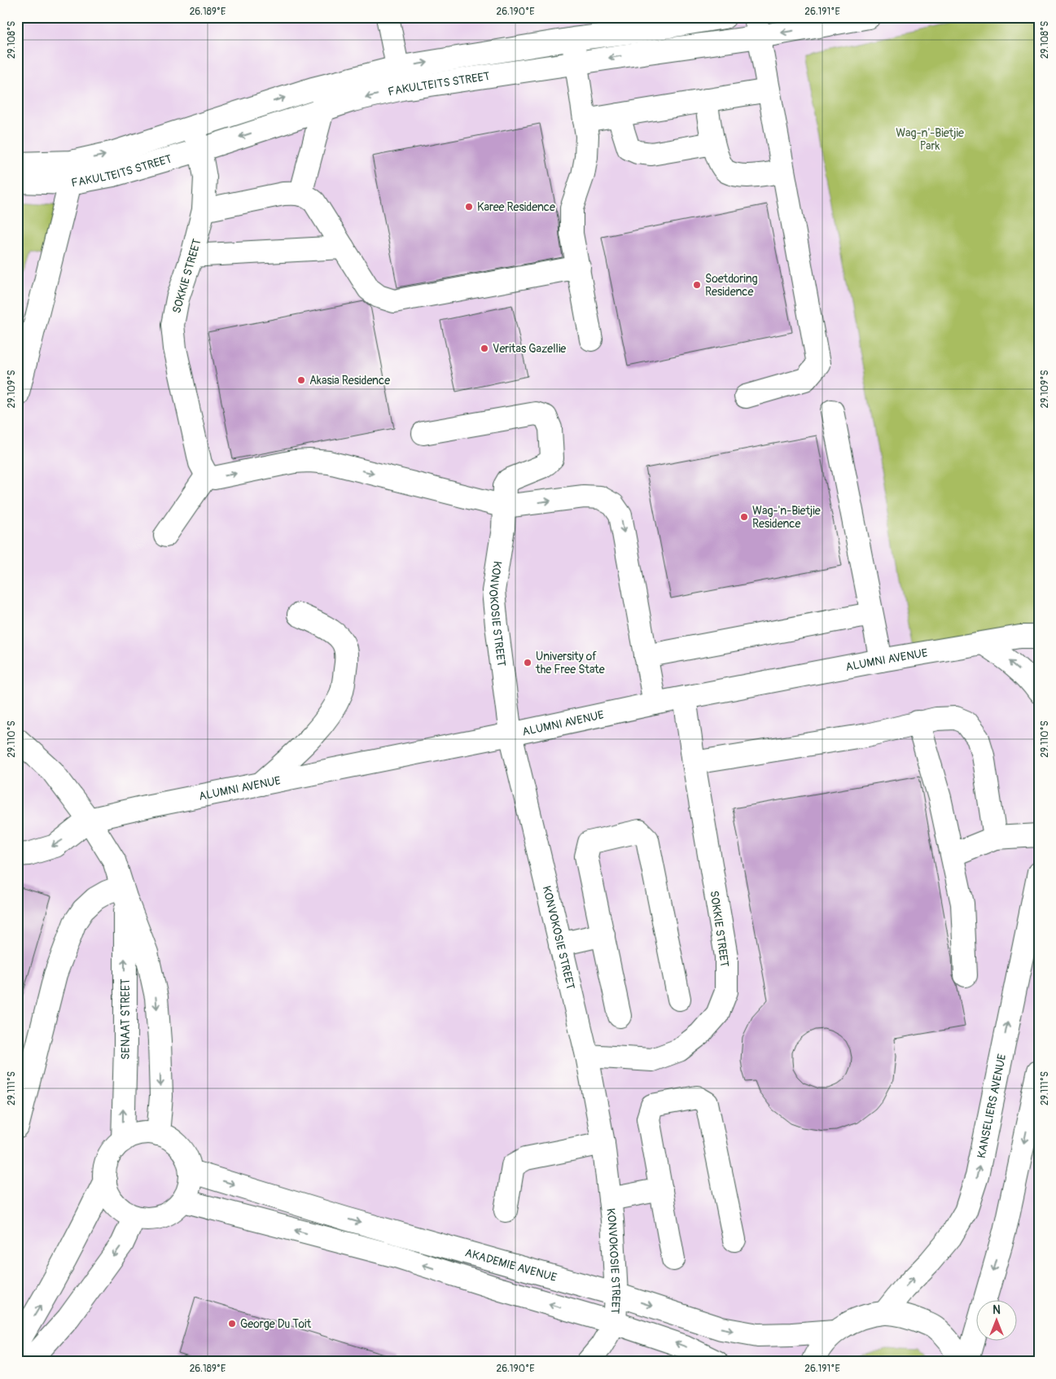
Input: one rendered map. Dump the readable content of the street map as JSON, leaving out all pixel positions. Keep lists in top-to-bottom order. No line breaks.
{"streets":{"lane":["FAKULTEITS STREET","SOKKIE STREET","KONVOKOSIE STREET","ALUMNI AVENUE","SENAAT STREET","KANSELIERS AVENUE","AKADEMIE AVENUE"]},"crossings":[["FAKULTEITS STREET","SOKKIE STREET"],["SOKKIE STREET","KONVOKOSIE STREET"],["SOKKIE STREET","ALUMNI AVENUE"],["KONVOKOSIE STREET","ALUMNI AVENUE"],["KONVOKOSIE STREET","AKADEMIE AVENUE"],["ALUMNI AVENUE","SENAAT STREET"],["SENAAT STREET","AKADEMIE AVENUE"]],"parks":["Wag-n'-Bietjie Park"],"places":["Karee Residence","Soetdoring Residence","Veritas Gazellie","Akasia Residence","Wag-'n-Bietjie Residence","University of the Free State","George Du Toit"],"north":"top","coordinates":["26.189°E","26.190°E","26.191°E","29.108°S","29.109°S","29.110°S","29.111°S"]}
